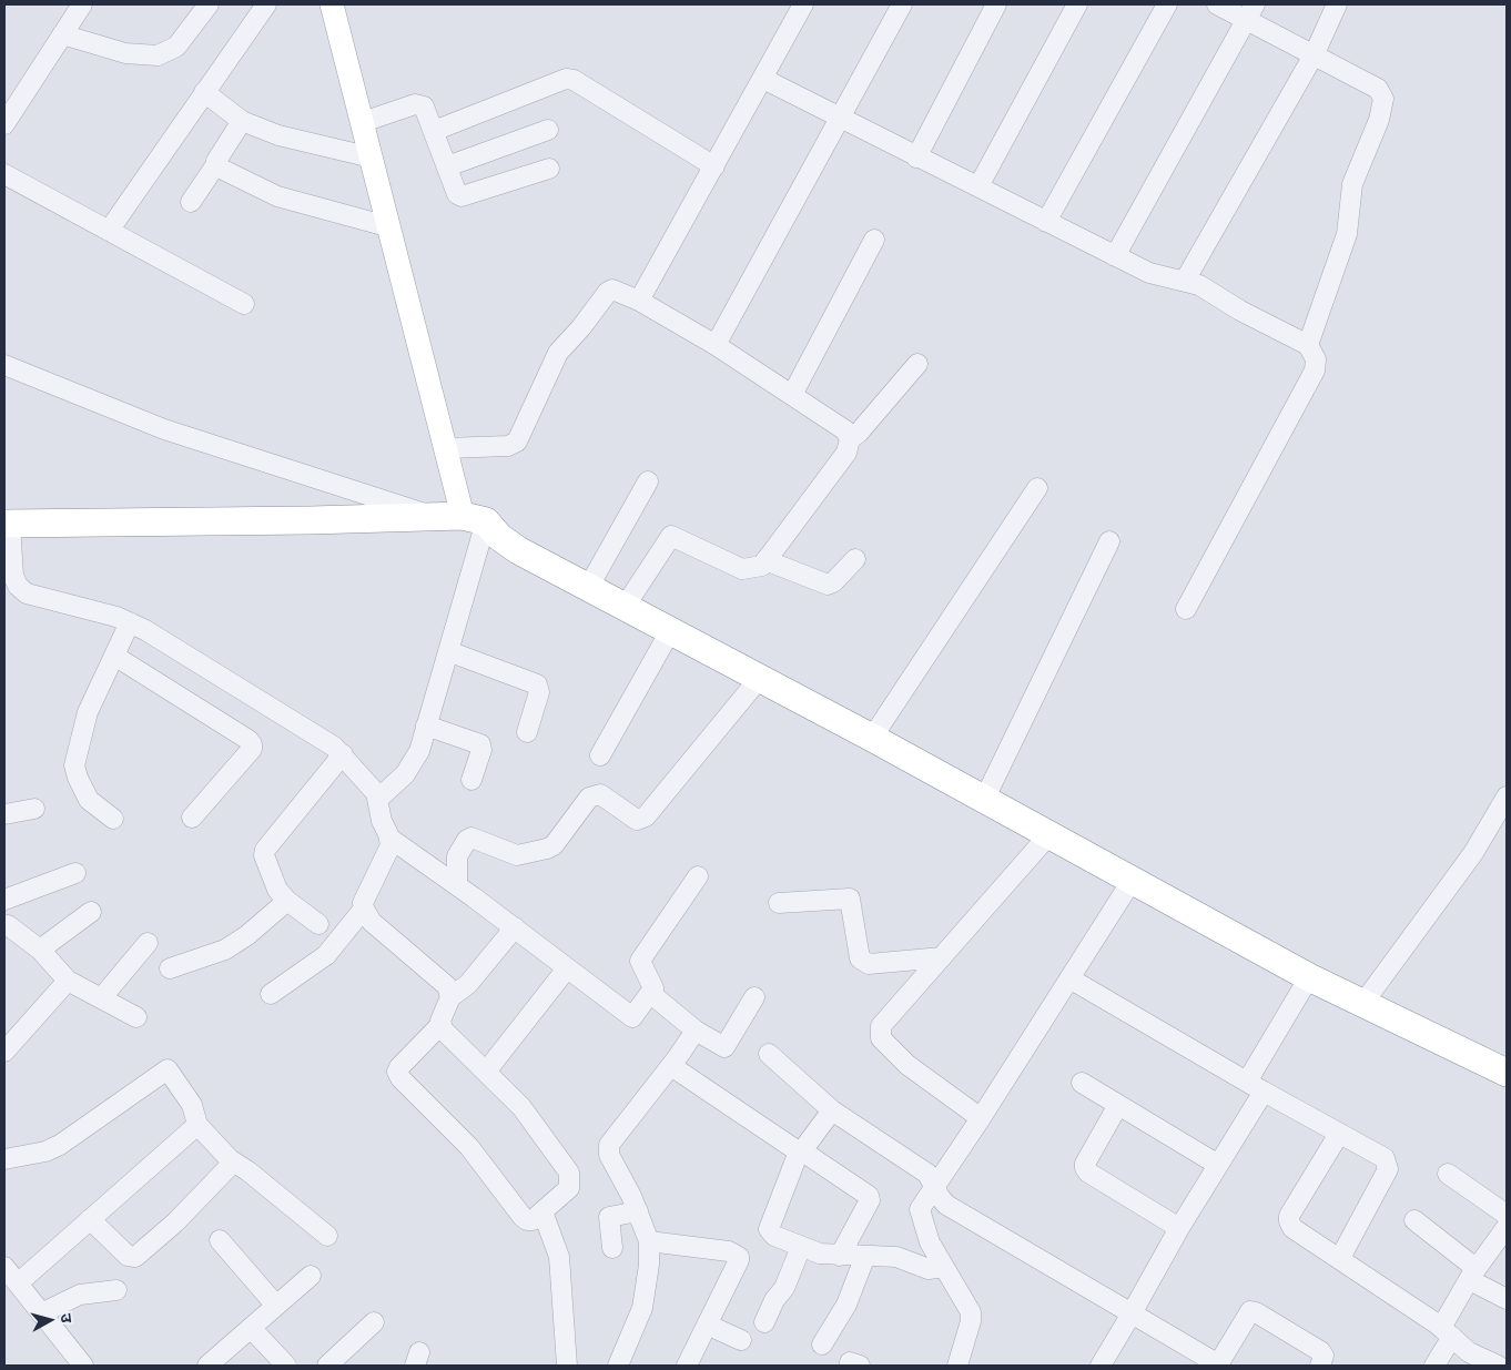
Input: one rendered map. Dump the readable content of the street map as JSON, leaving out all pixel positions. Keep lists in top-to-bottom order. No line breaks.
{"north":"right"}
